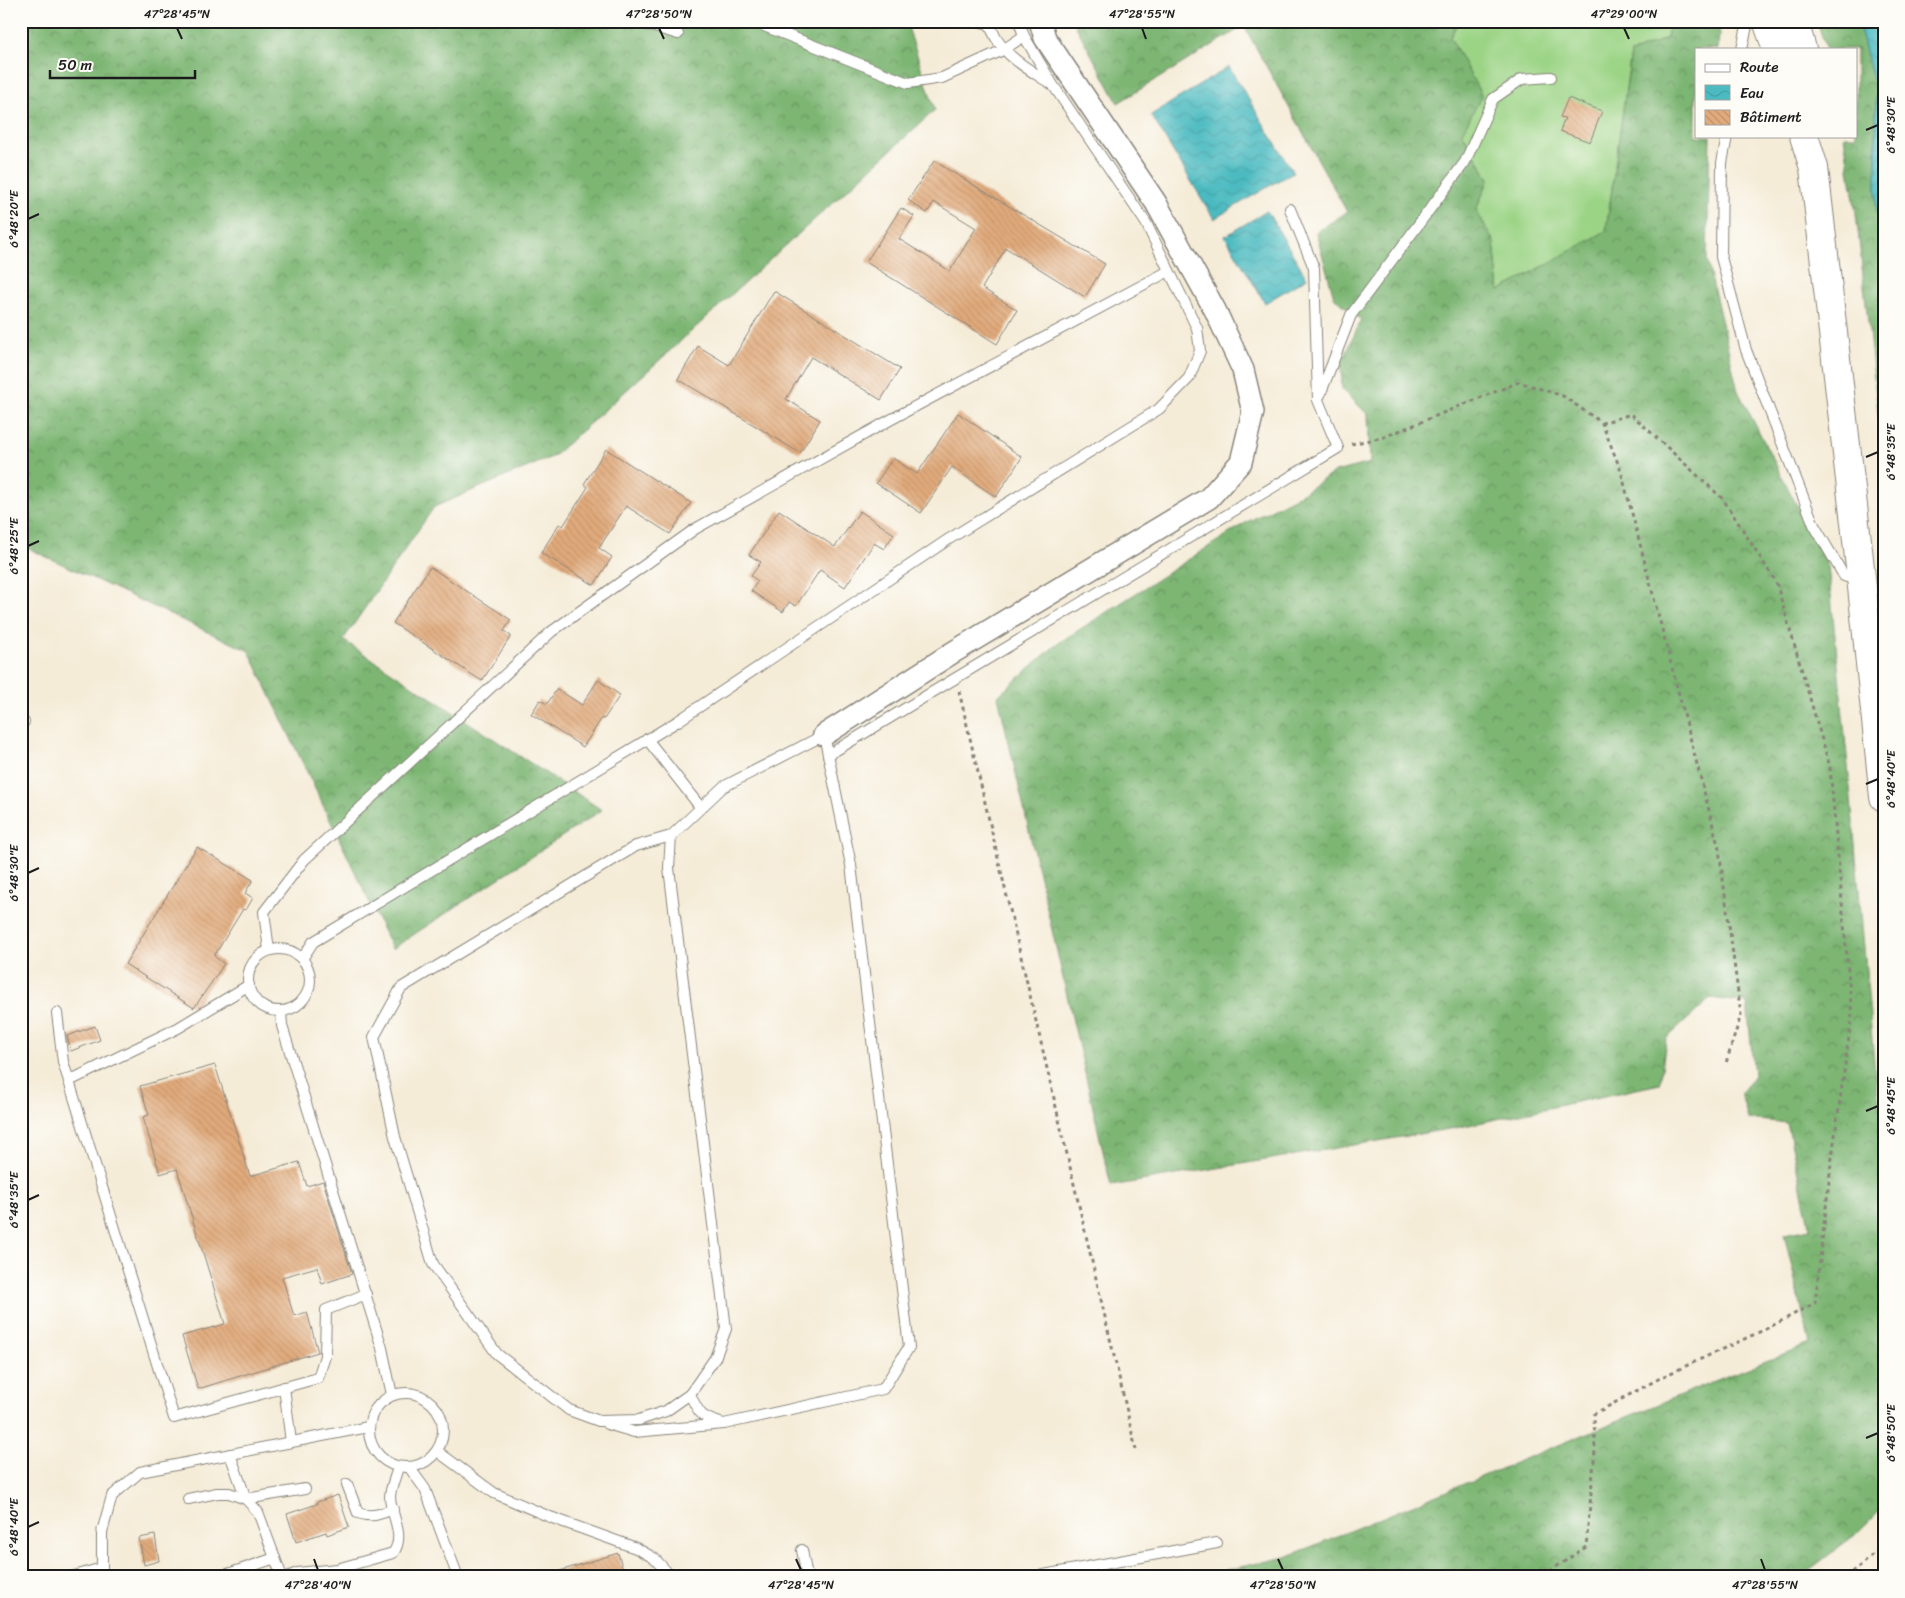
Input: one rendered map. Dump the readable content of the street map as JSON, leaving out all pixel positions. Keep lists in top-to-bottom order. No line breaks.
{"legend":["Route","Eau","Bâtiment"],"scale_bar":"50 m","coordinates":["47°28'45\"N","47°28'50\"N","47°28'55\"N","47°29'00\"N","6°48'30\"E","6°48'20\"E","6°48'35\"E","6°48'25\"E","6°48'40\"E","6°48'45\"E","6°48'50\"E","47°28'40\"N"]}
